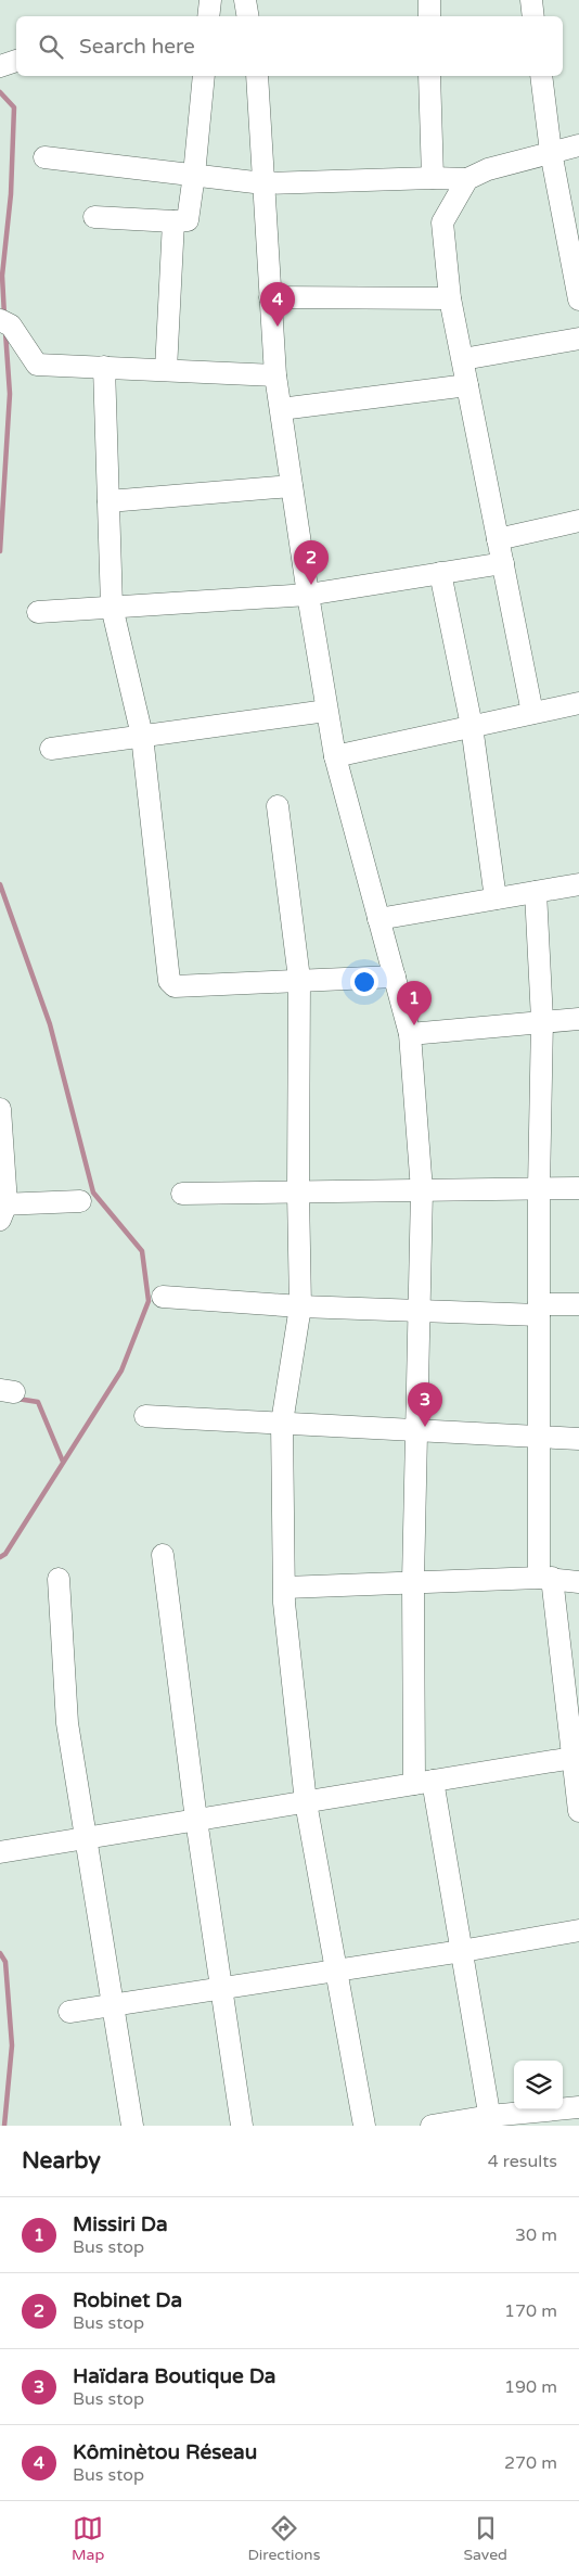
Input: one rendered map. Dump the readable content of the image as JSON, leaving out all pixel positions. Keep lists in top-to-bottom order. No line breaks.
{"page":{"search":"Search here","pins":["4","2","1","3"],"heading":["Nearby","4 results"],"list":[{"mark":"1","name":"Missiri Da","note":"Bus stop","value":"30 m"},{"mark":"2","name":"Robinet Da","note":"Bus stop","value":"170 m"},{"mark":"3","name":"Haïdara Boutique Da","note":"Bus stop","value":"190 m"},{"mark":"4","name":"Kôminètou Réseau","note":"Bus stop","value":"270 m"}],"nav":["Map","Directions","Saved"]}}
